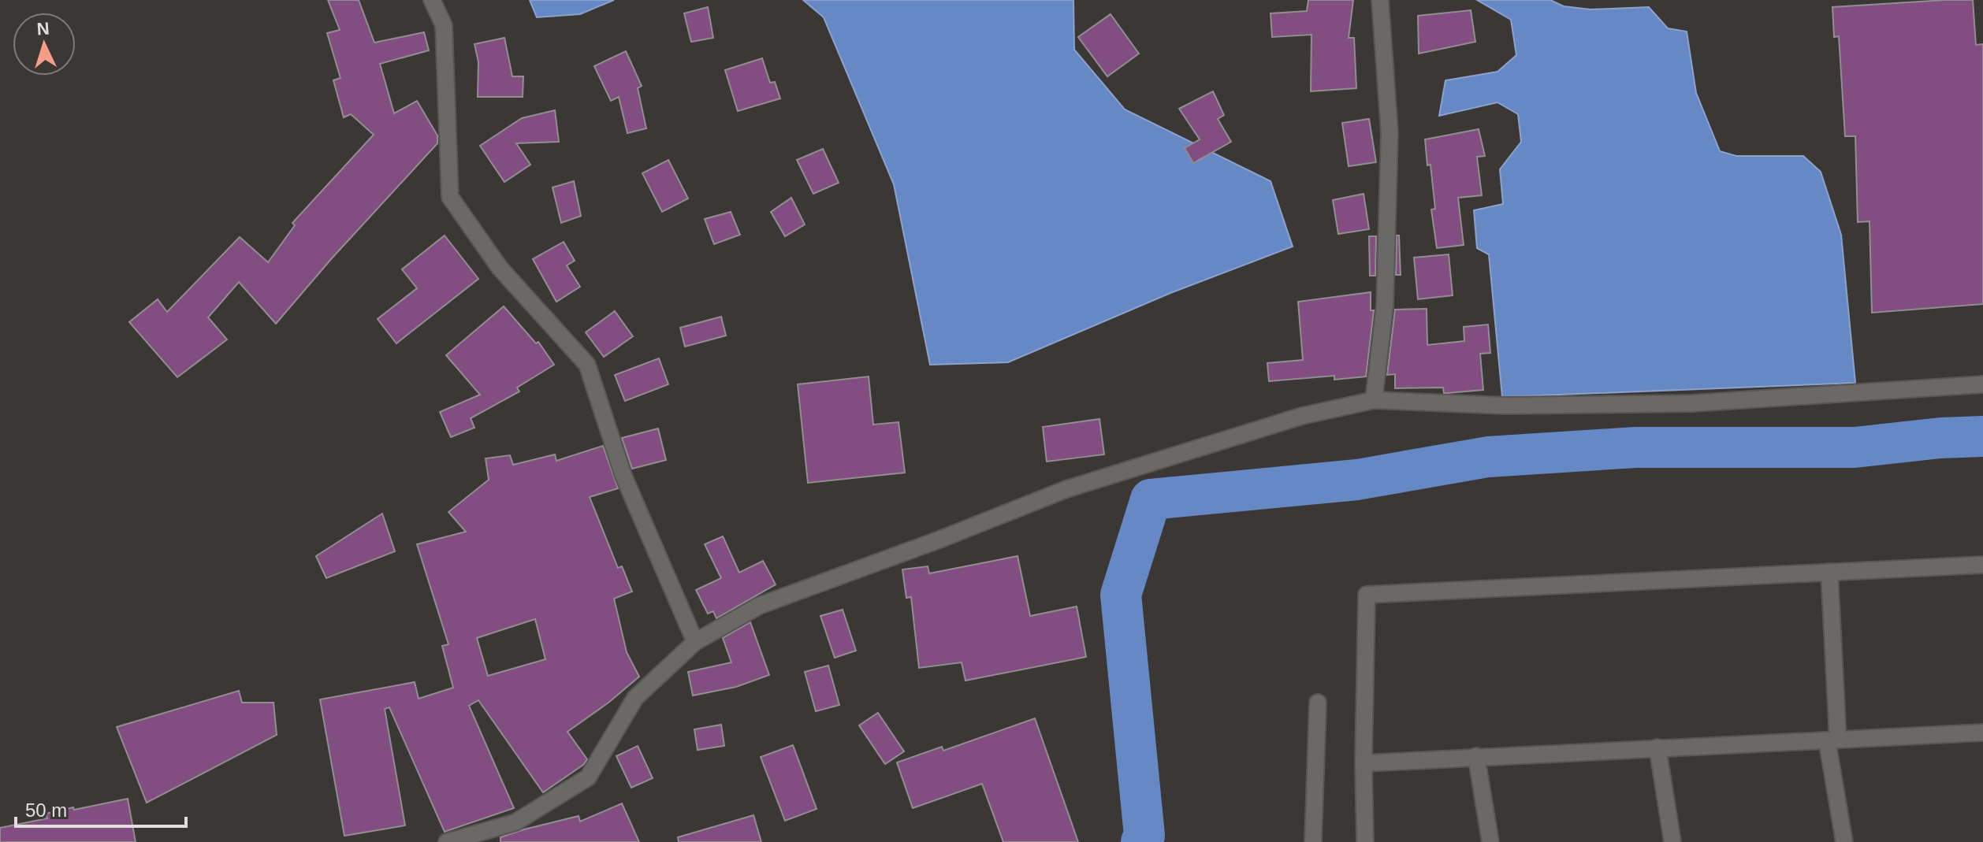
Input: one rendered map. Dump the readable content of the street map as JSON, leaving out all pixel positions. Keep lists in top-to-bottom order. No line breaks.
{"scale_bar":"50 m","north":"top"}
